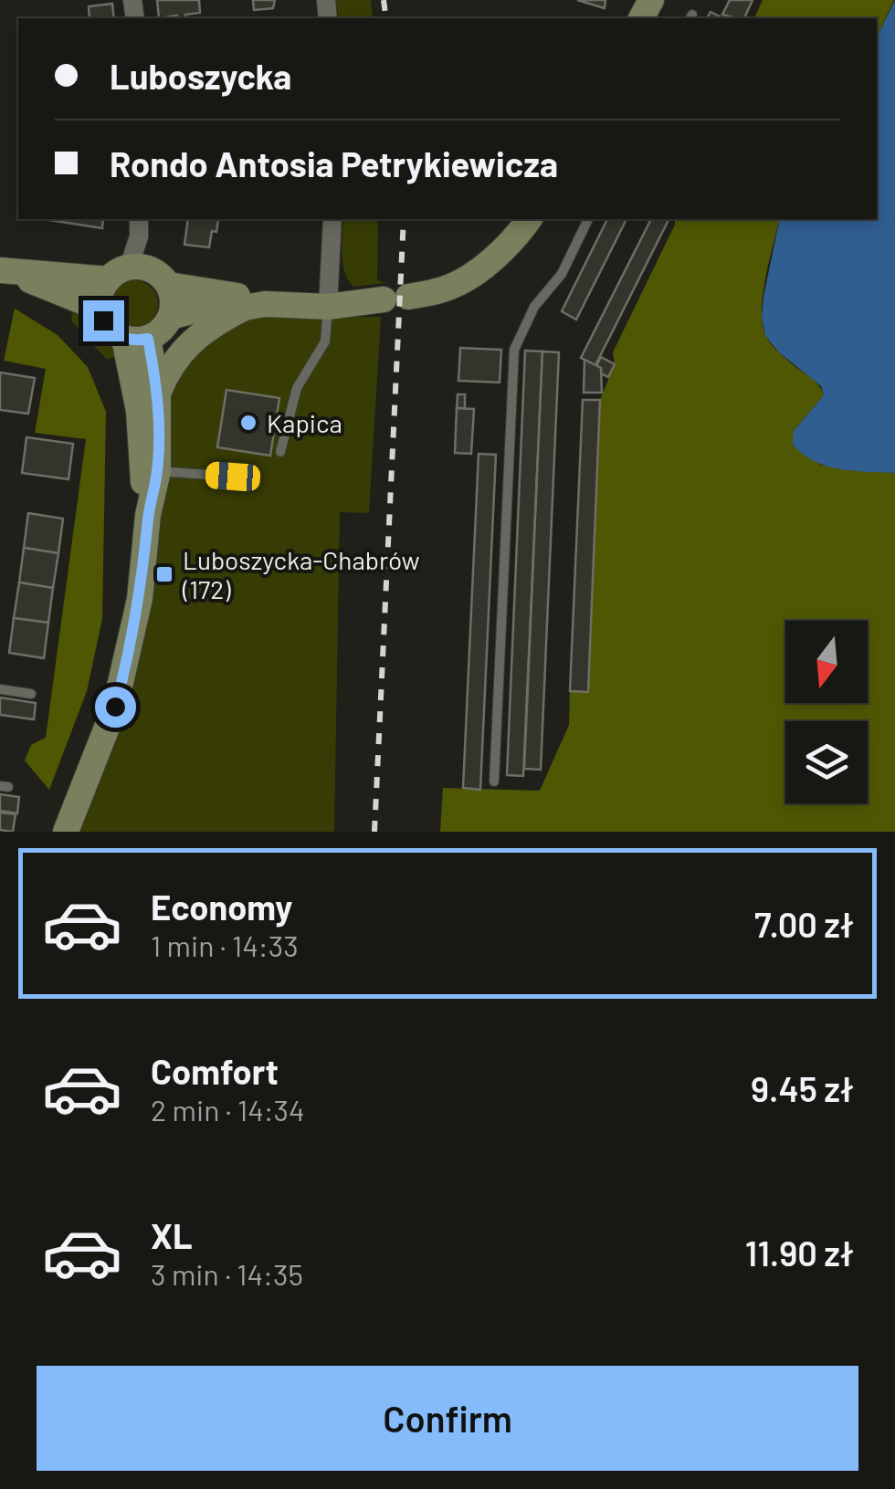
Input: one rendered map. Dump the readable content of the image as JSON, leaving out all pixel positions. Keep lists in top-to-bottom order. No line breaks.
{"places":{"other":["Kapica"],"transit":["Luboszycka-Chabrów (172)"]},"north":"bottom","page":{"banner":["Luboszycka","Rondo Antosia Petrykiewicza"],"list":[{"name":"Economy","note":"1 min · 14:33","value":"7.00 zł"},{"name":"Comfort","note":"2 min · 14:34","value":"9.45 zł"},{"name":"XL","note":"3 min · 14:35","value":"11.90 zł"}],"buttons":"Confirm"}}
